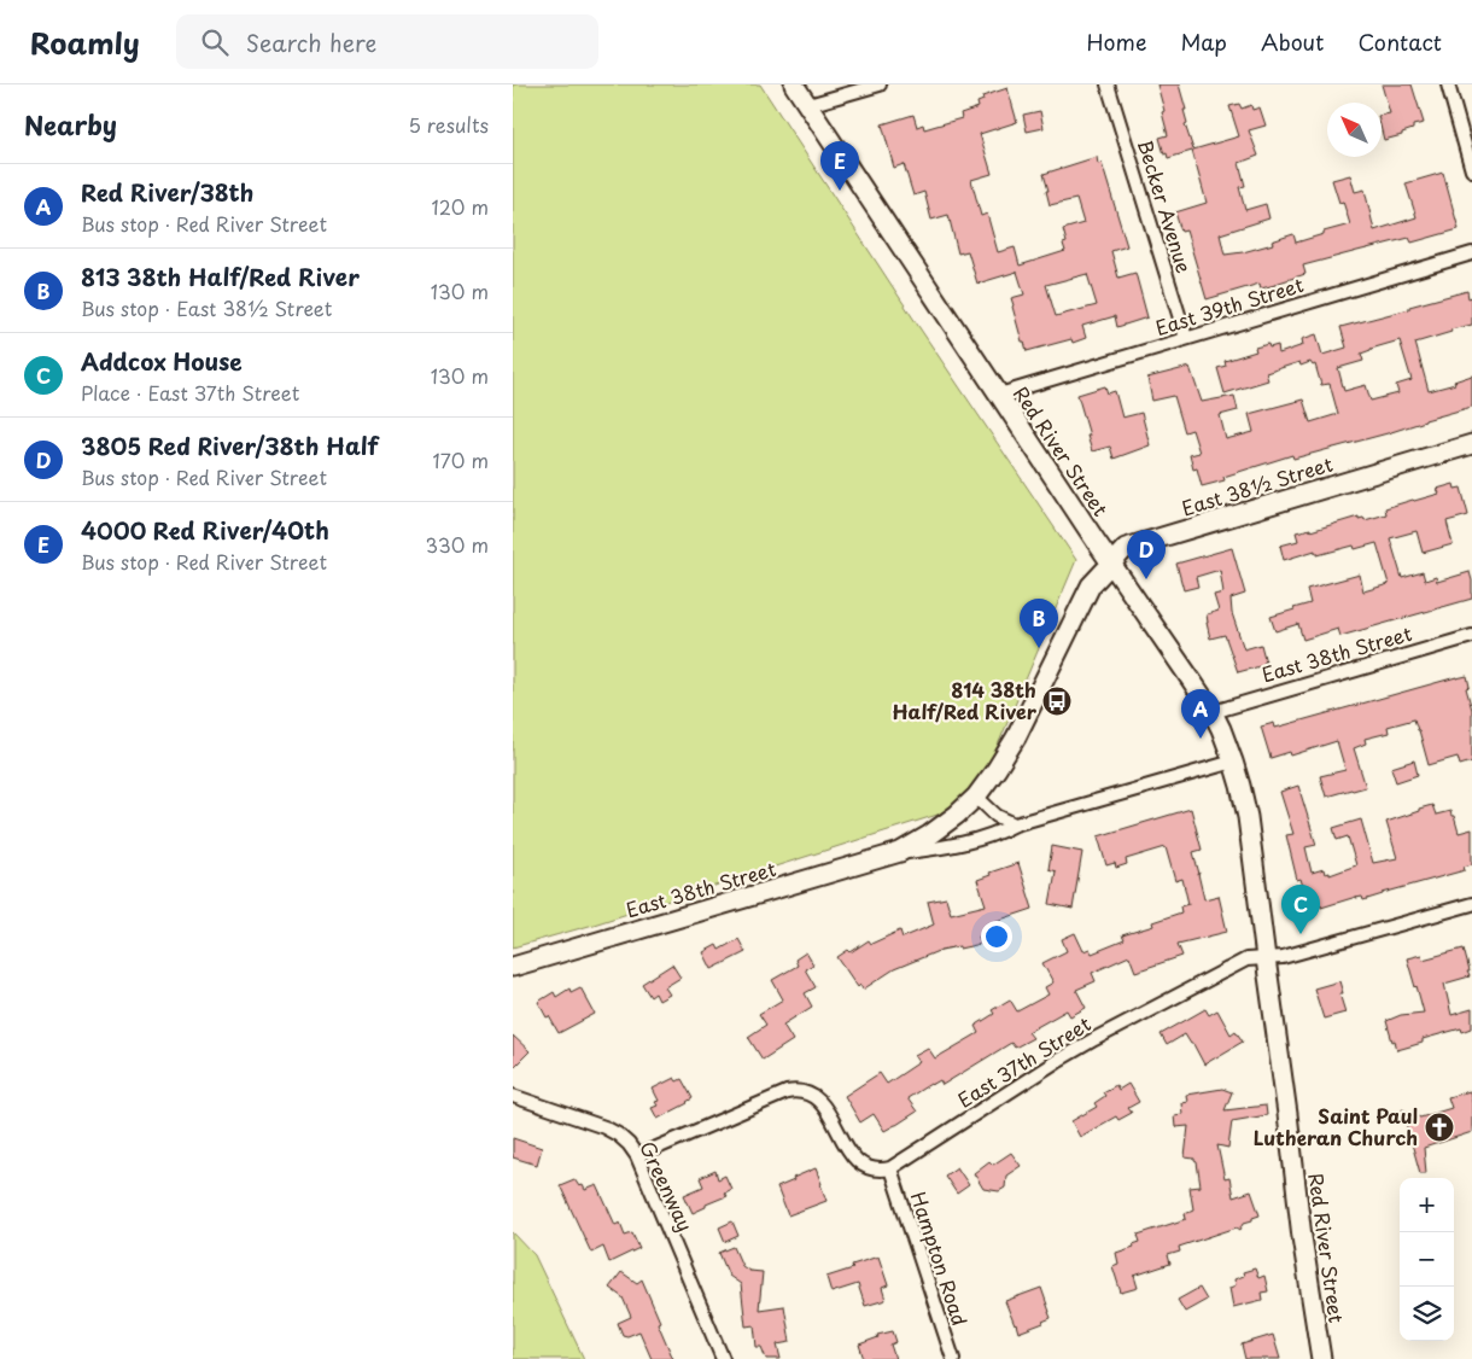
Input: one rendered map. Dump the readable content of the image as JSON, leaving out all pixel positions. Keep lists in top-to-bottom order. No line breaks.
{"streets":{"main road":["Red River Street","East 38½ Street","East 38th Street"],"street":["Becker Avenue","East 39th Street","East 37th Street","Greenway","Hampton Road"]},"crossings":[["Becker Avenue","East 39th Street"],["East 39th Street","Red River Street"],["Red River Street","East 38½ Street"],["Red River Street","East 38th Street"],["Red River Street","East 37th Street"],["East 38½ Street","East 38th Street"],["East 37th Street","Hampton Road"]],"places":{"bus stop":["814 38th Half/Red River"],"church":["Saint Paul Lutheran Church"]},"north":"top left","page":{"header":"Roamly","search":"Search here","nav":["Home","Map","About","Contact"],"heading":["Nearby","5 results"],"pins":["E","D","B","A","C"],"list":[{"mark":"A","name":"Red River/38th","note":"Bus stop · Red River Street","value":"120 m"},{"mark":"B","name":"813 38th Half/Red River","note":"Bus stop · East 38½ Street","value":"130 m"},{"mark":"C","name":"Addcox House","note":"Place · East 37th Street","value":"130 m"},{"mark":"D","name":"3805 Red River/38th Half","note":"Bus stop · Red River Street","value":"170 m"},{"mark":"E","name":"4000 Red River/40th","note":"Bus stop · Red River Street","value":"330 m"}],"map_buttons":["+","−"]}}
